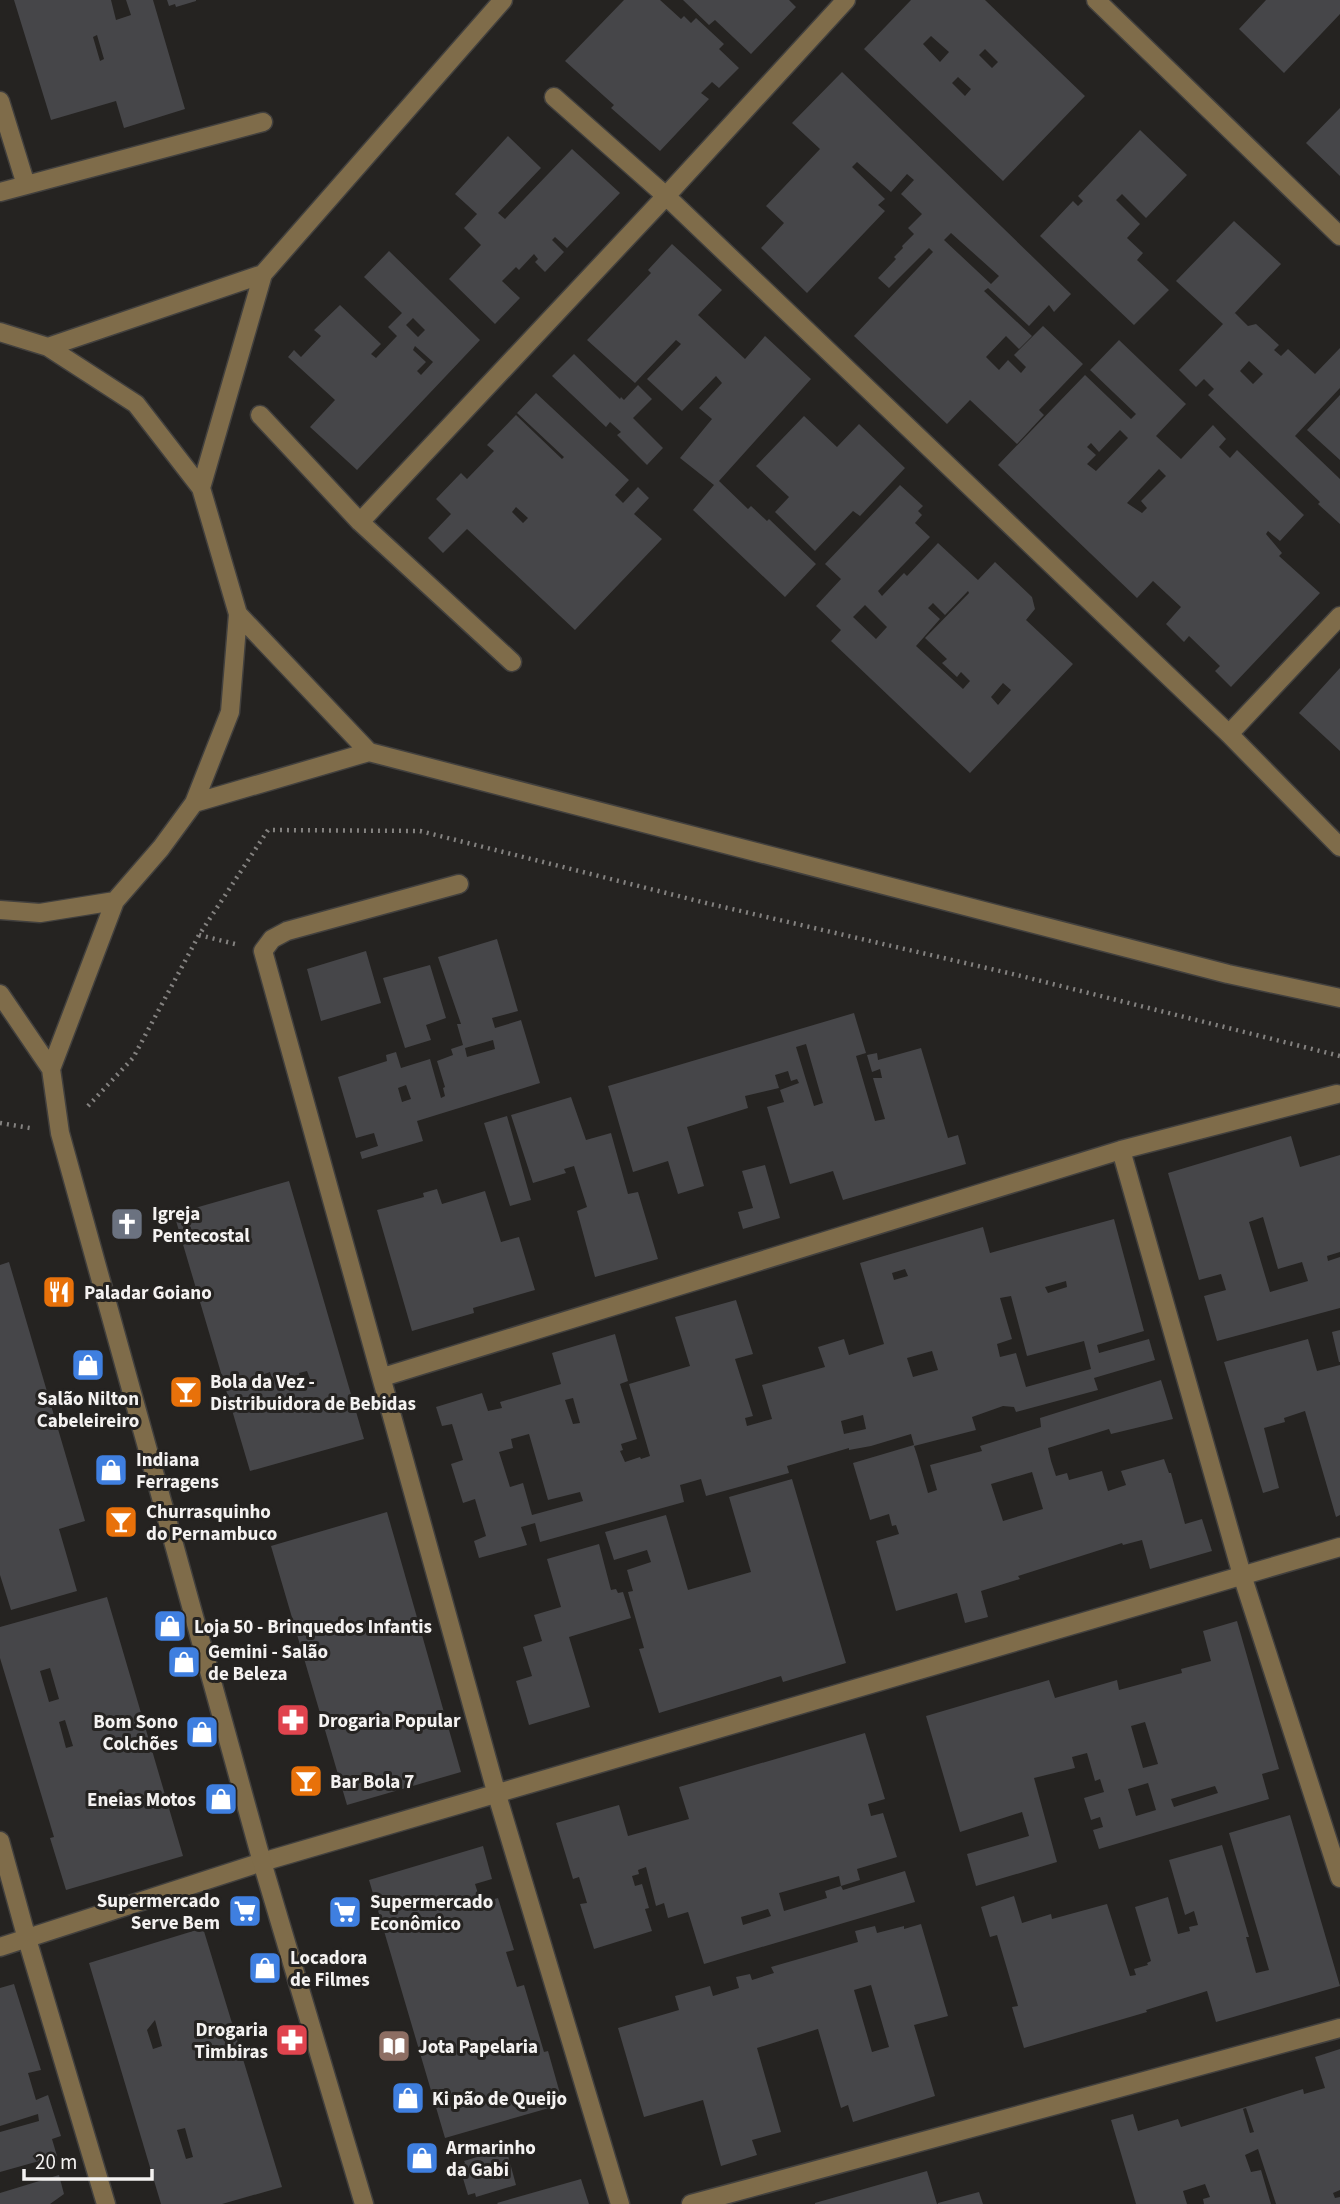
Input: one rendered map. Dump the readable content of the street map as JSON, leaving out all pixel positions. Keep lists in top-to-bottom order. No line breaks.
{"places":{"church":["Igreja Pentecostal"],"restaurant":["Paladar Goiano"],"shop":["Salão Nilton Cabeleireiro","Indiana Ferragens","Loja 50 - Brinquedos Infantis","Gemini - Salão de Beleza","Bom Sono Colchões","Eneias Motos","Locadora de Filmes","Ki pão de Queijo","Armarinho da Gabi"],"bar":["Bola da Vez - Distribuidora de Bebidas","Churrasquinho do Pernambuco","Bar Bola 7"],"pharmacy":["Drogaria Popular","Drogaria Timbiras"],"supermarket":["Supermercado Serve Bem","Supermercado Econômico"],"library":["Jota Papelaria"]},"scale_bar":"20 m"}
